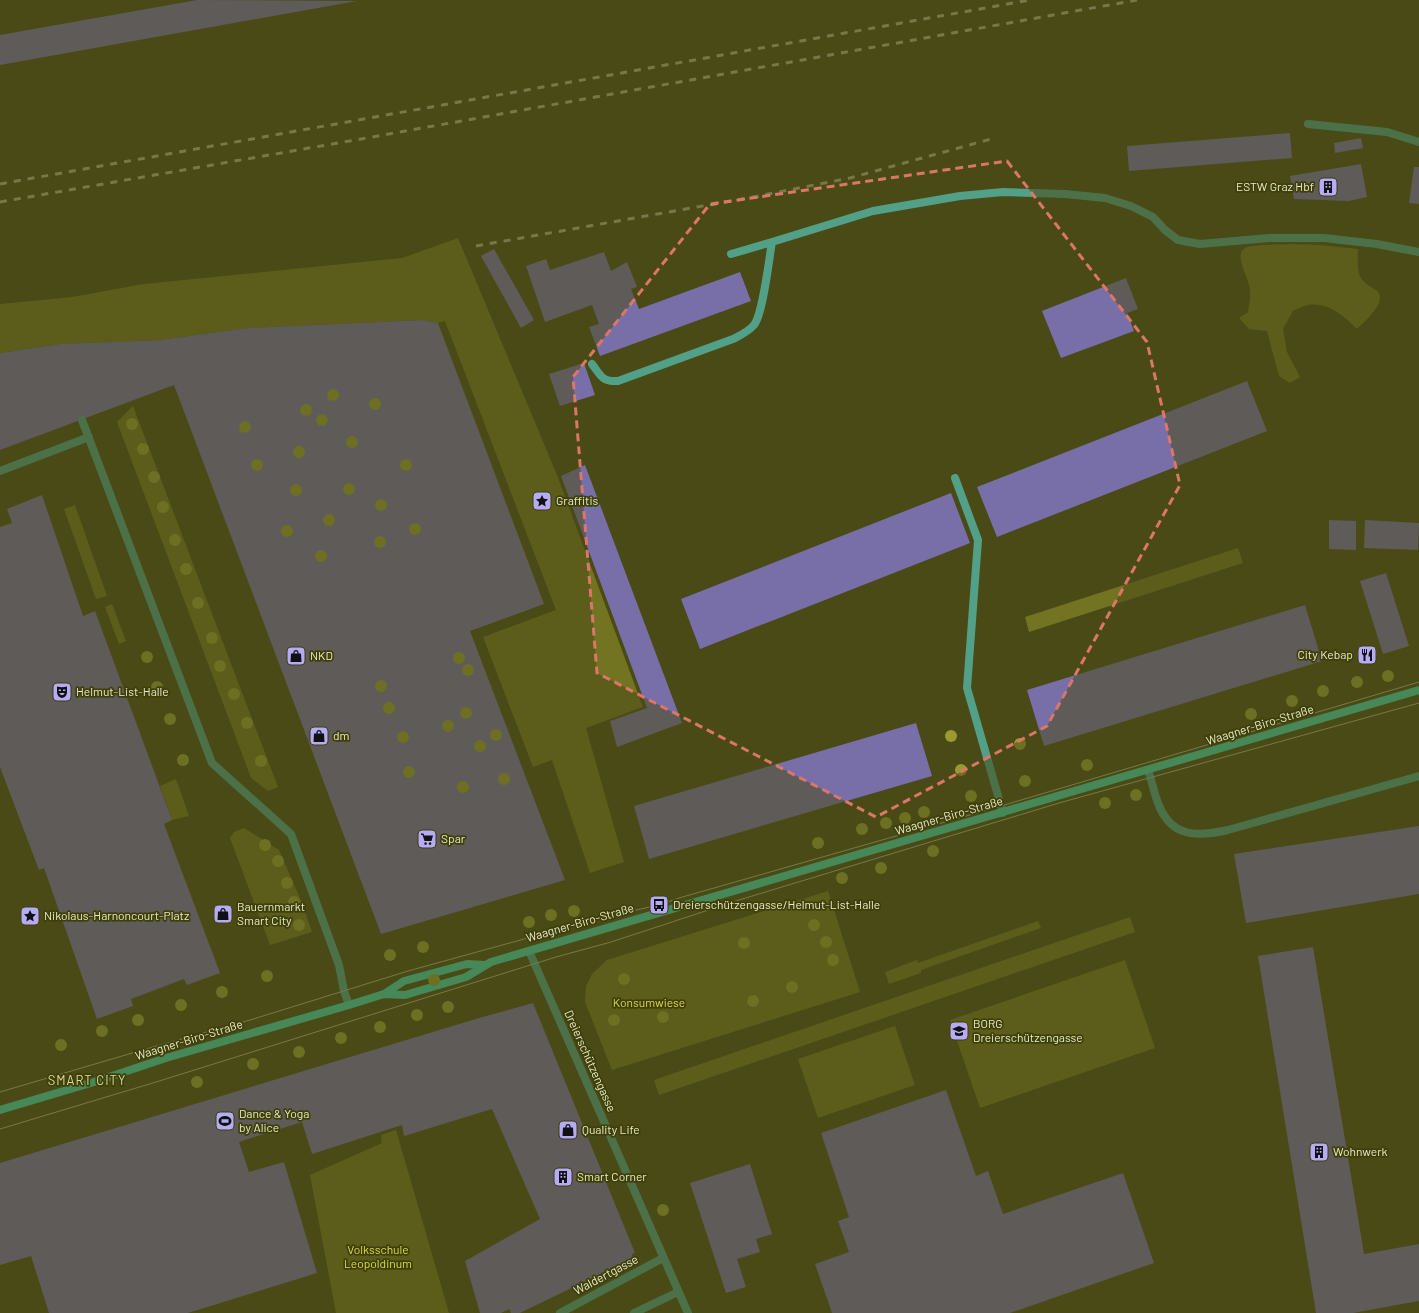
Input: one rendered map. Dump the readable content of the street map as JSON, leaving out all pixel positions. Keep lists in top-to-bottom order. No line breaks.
{"streets":{"street":["Waagner-Biro-Straße","Dreierschützengasse","Waldertgasse"]},"crossings":[["Waagner-Biro-Straße","Dreierschützengasse"],["Dreierschützengasse","Waldertgasse"]],"districts":["SMART CITY"],"parks":["Konsumwiese","Volksschule Leopoldinum"],"places":{"building":["ESTW Graz Hbf","Wohnwerk","Smart Corner"],"place":["Graffitis","Nikolaus-Harnoncourt-Platz"],"restaurant":["City Kebap"],"shop":["NKD","dm","Bauernmarkt Smart City","Quality Life"],"theatre":["Helmut-List-Halle"],"supermarket":["Spar"],"bus stop":["Dreierschützengasse/Helmut-List-Halle"],"school or university":["BORG Dreierschützengasse"],"sports":["Dance & Yoga by Alice"]}}
